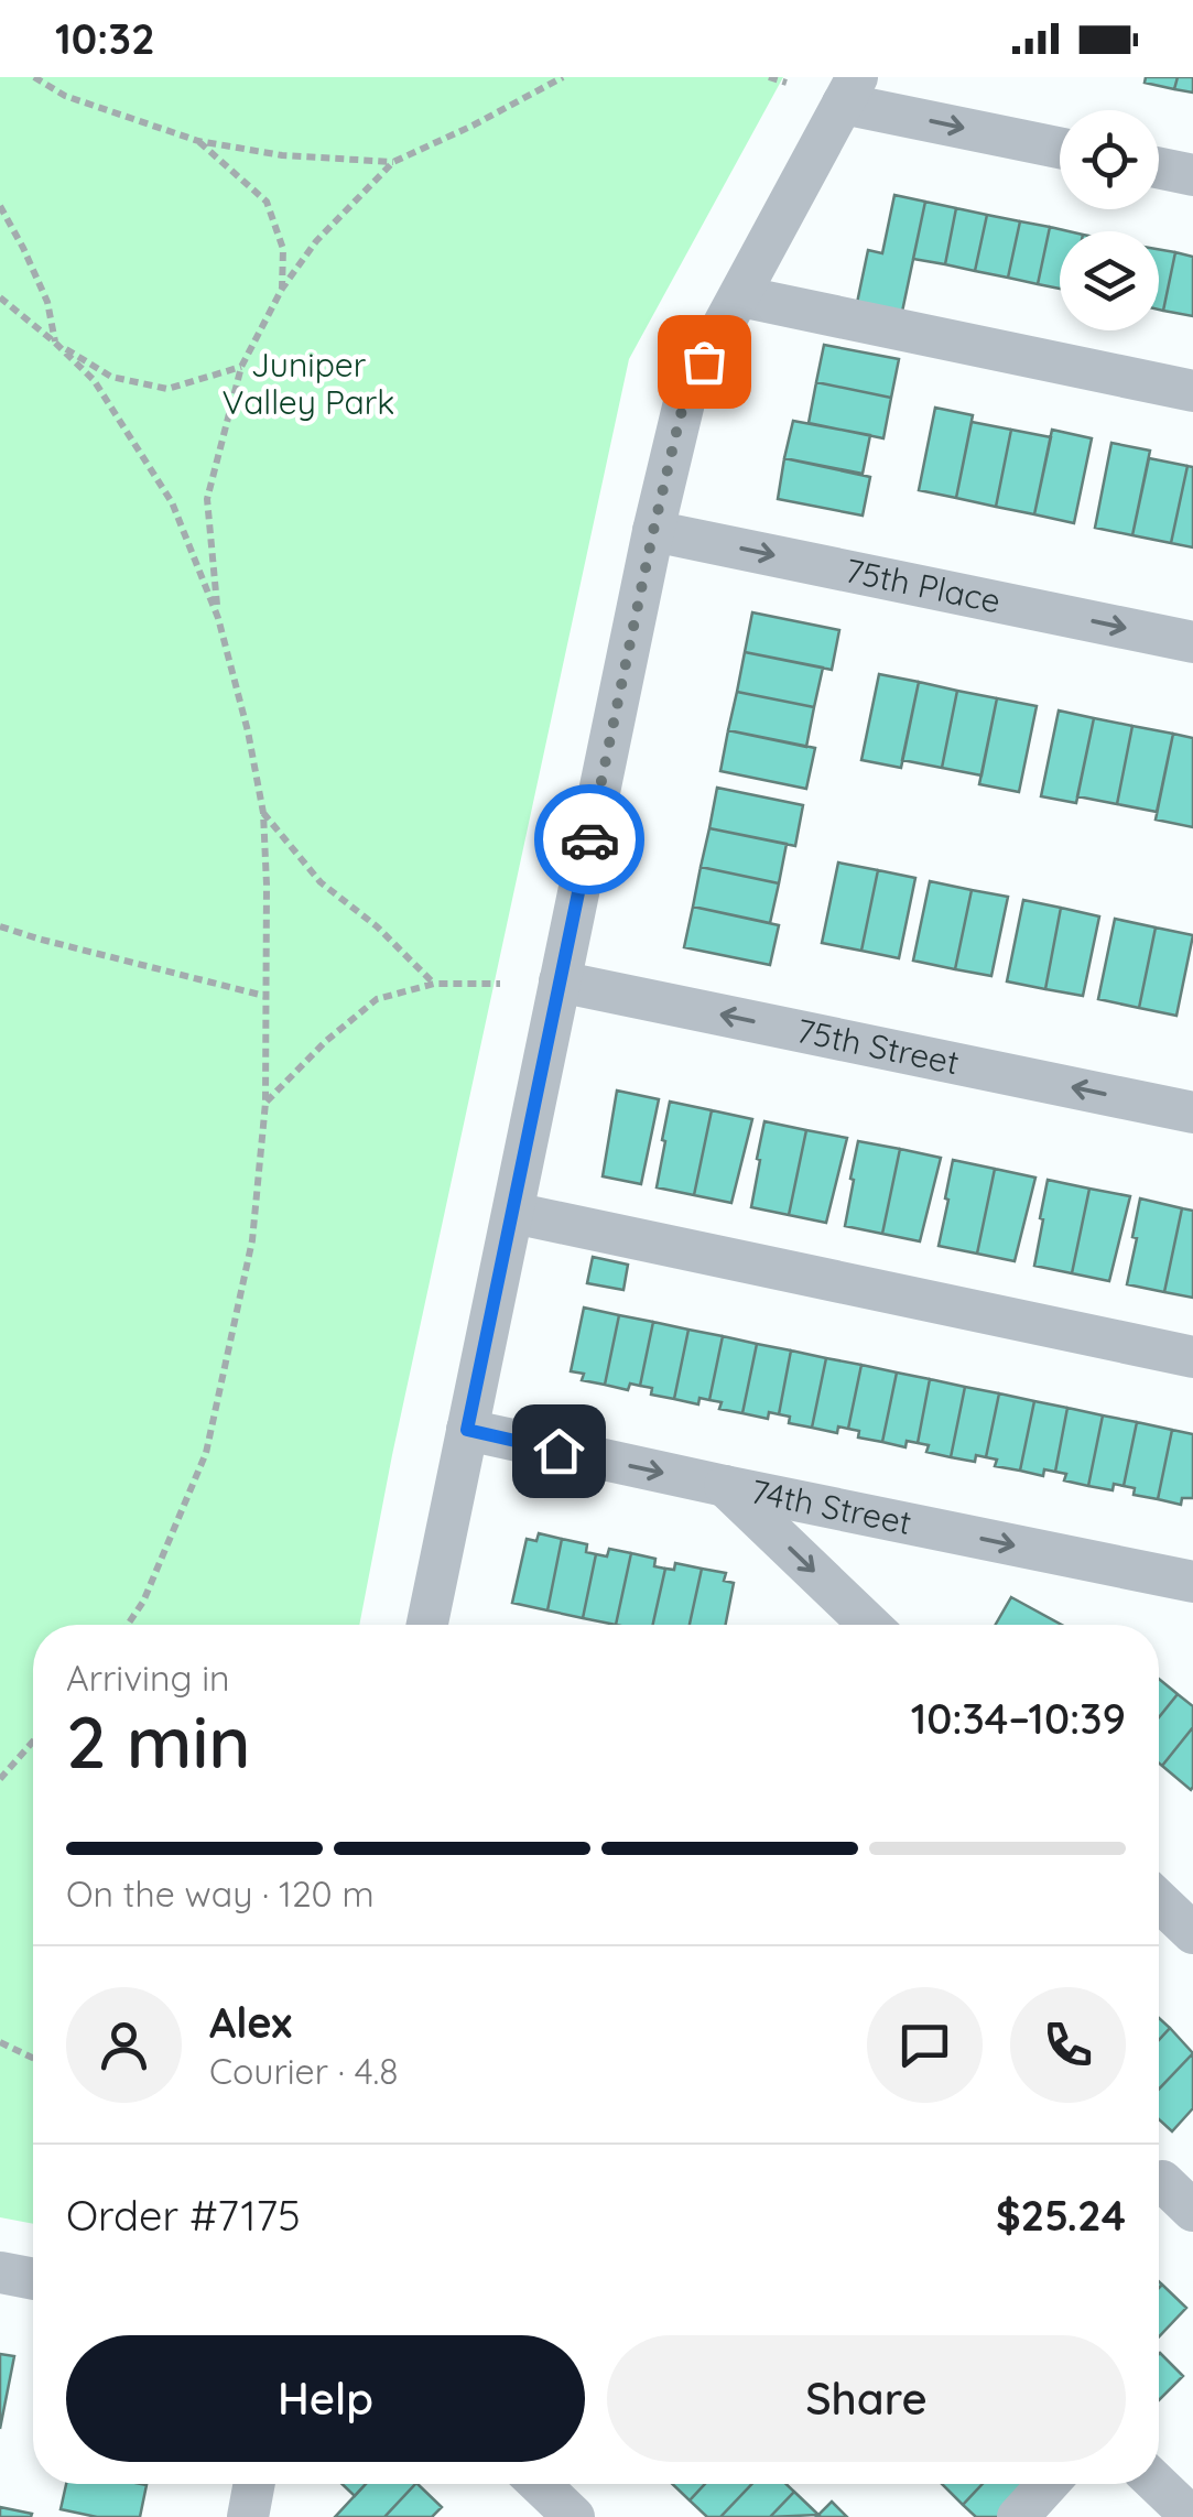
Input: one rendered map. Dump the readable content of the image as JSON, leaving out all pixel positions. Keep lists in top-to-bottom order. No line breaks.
{"streets":{"street":["75th Place","75th Street","74th Street"]},"parks":["Juniper Valley Park"],"page":{"status":"10:32","heading":["2 min","Arriving in","10:34–10:39"],"panel":["Alex","Courier · 4.8","Order #7175","$25.24"],"bar":"On the way · 120 m","buttons":["Help","Share"]}}
